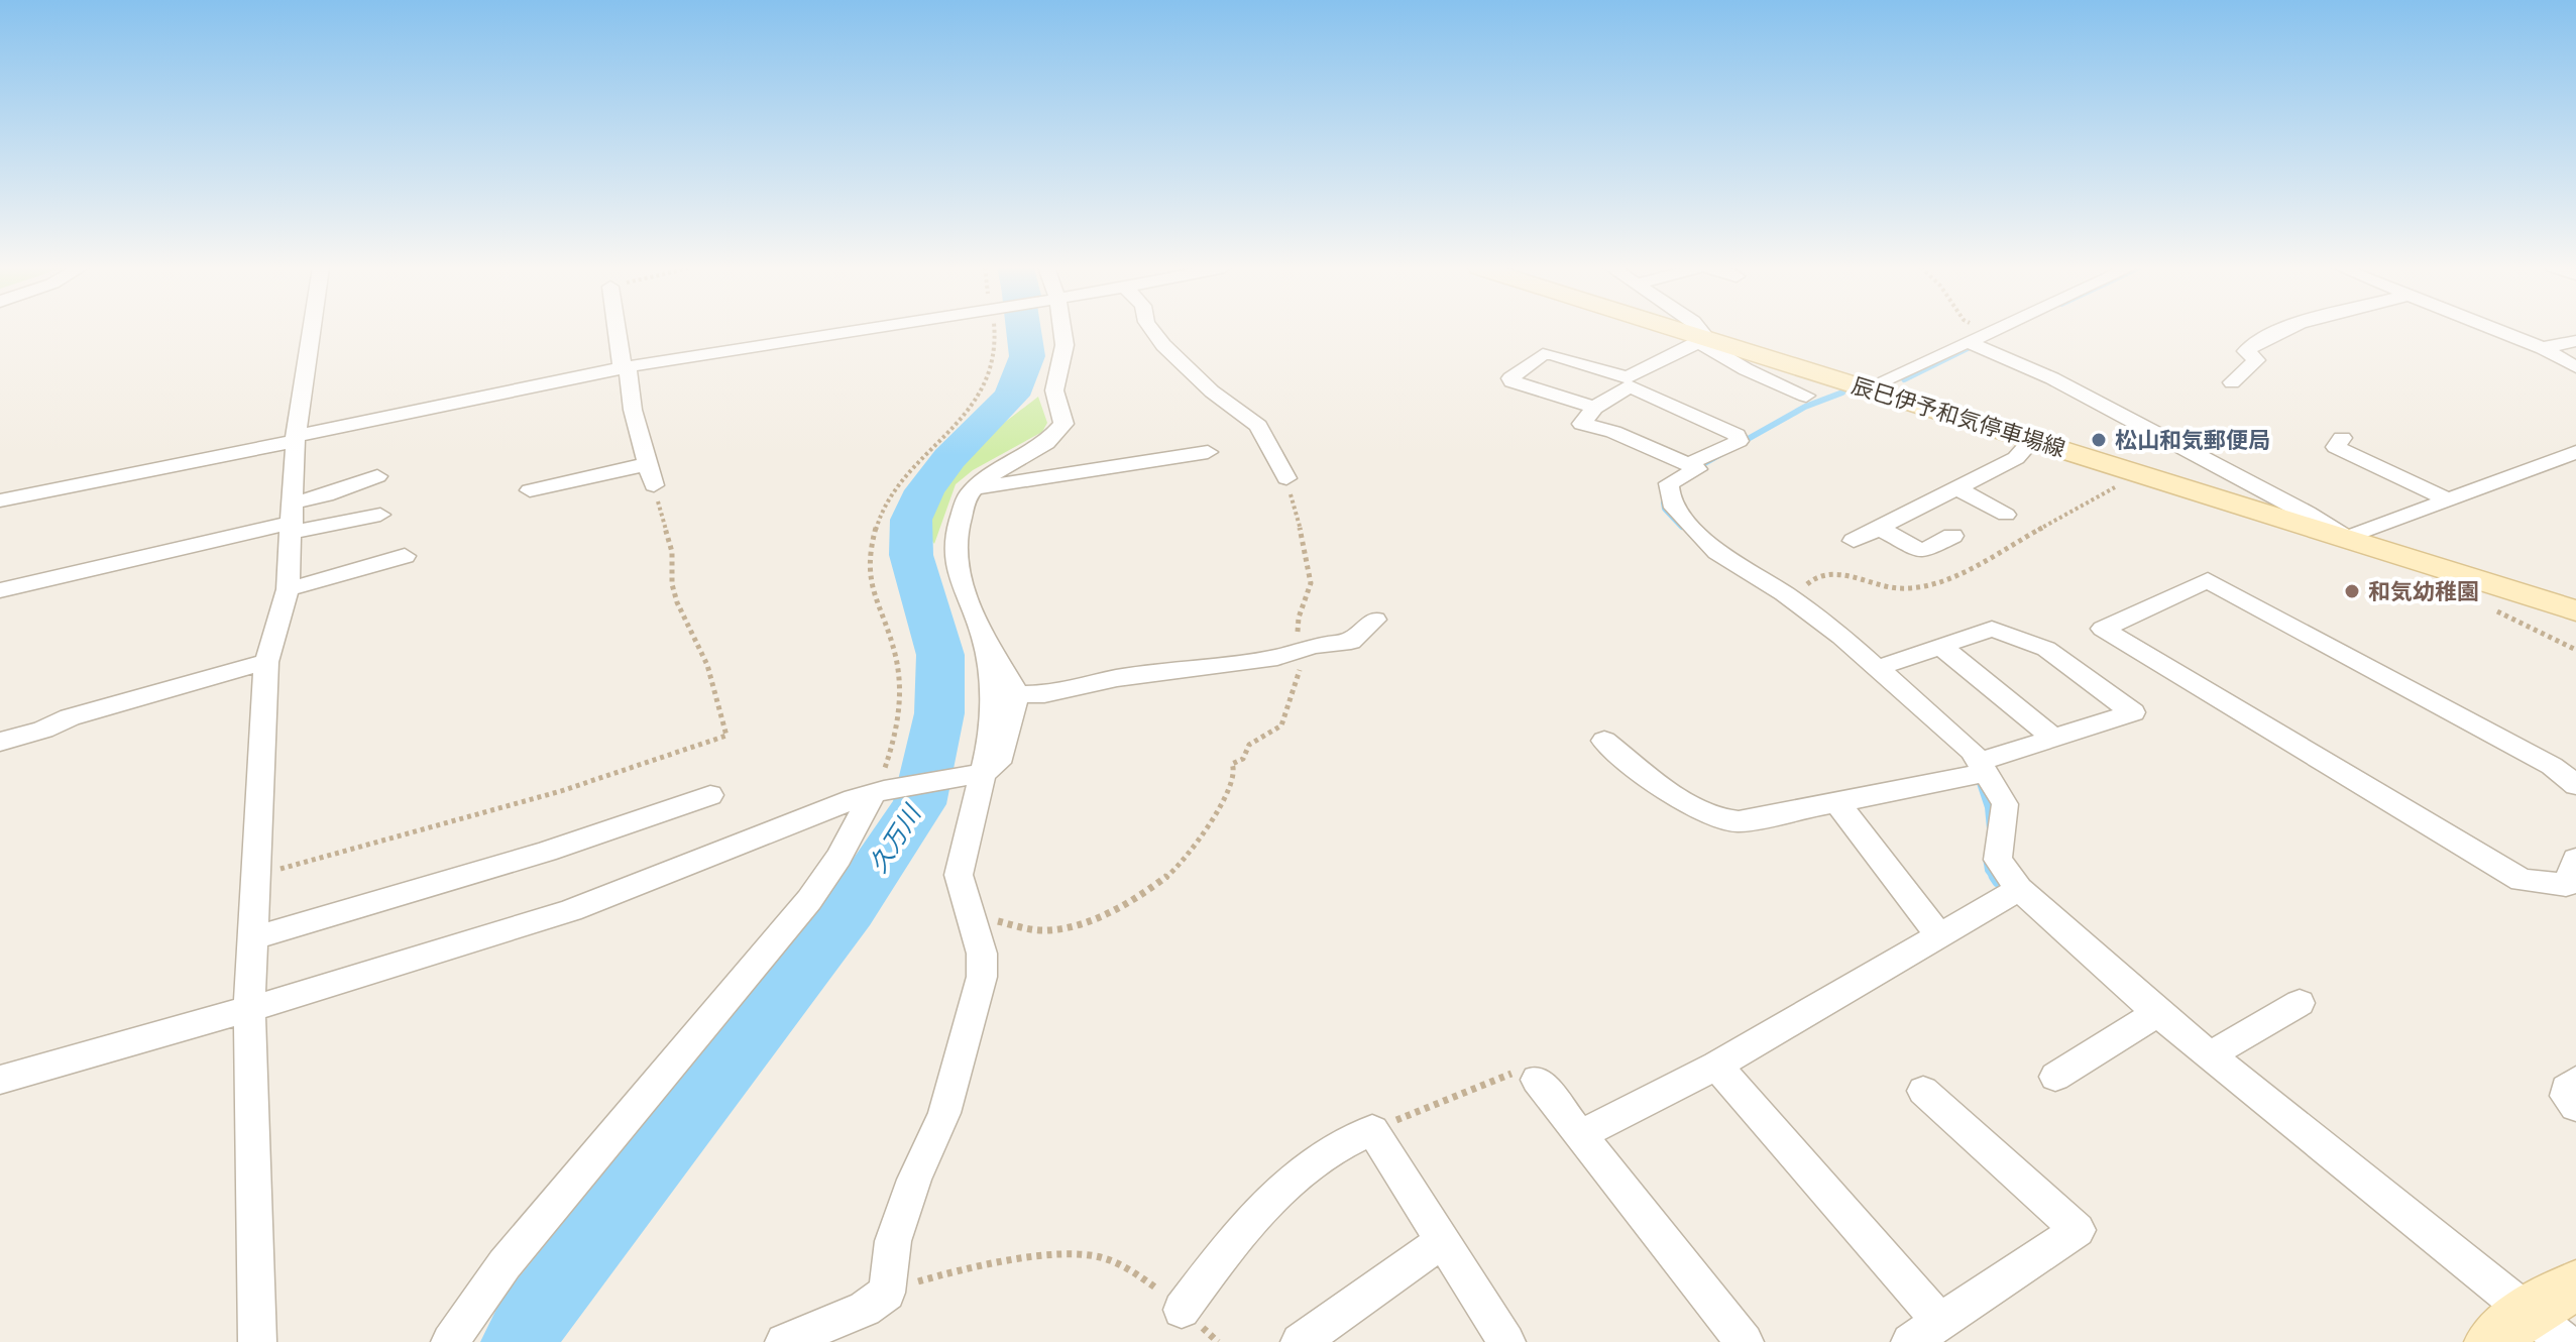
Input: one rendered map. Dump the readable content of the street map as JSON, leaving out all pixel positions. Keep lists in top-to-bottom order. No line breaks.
{"streets":{"main road":["辰巳伊予和気停車場線"]},"water":["久万川"],"places":["松山和気郵便局","和気幼稚園"]}
